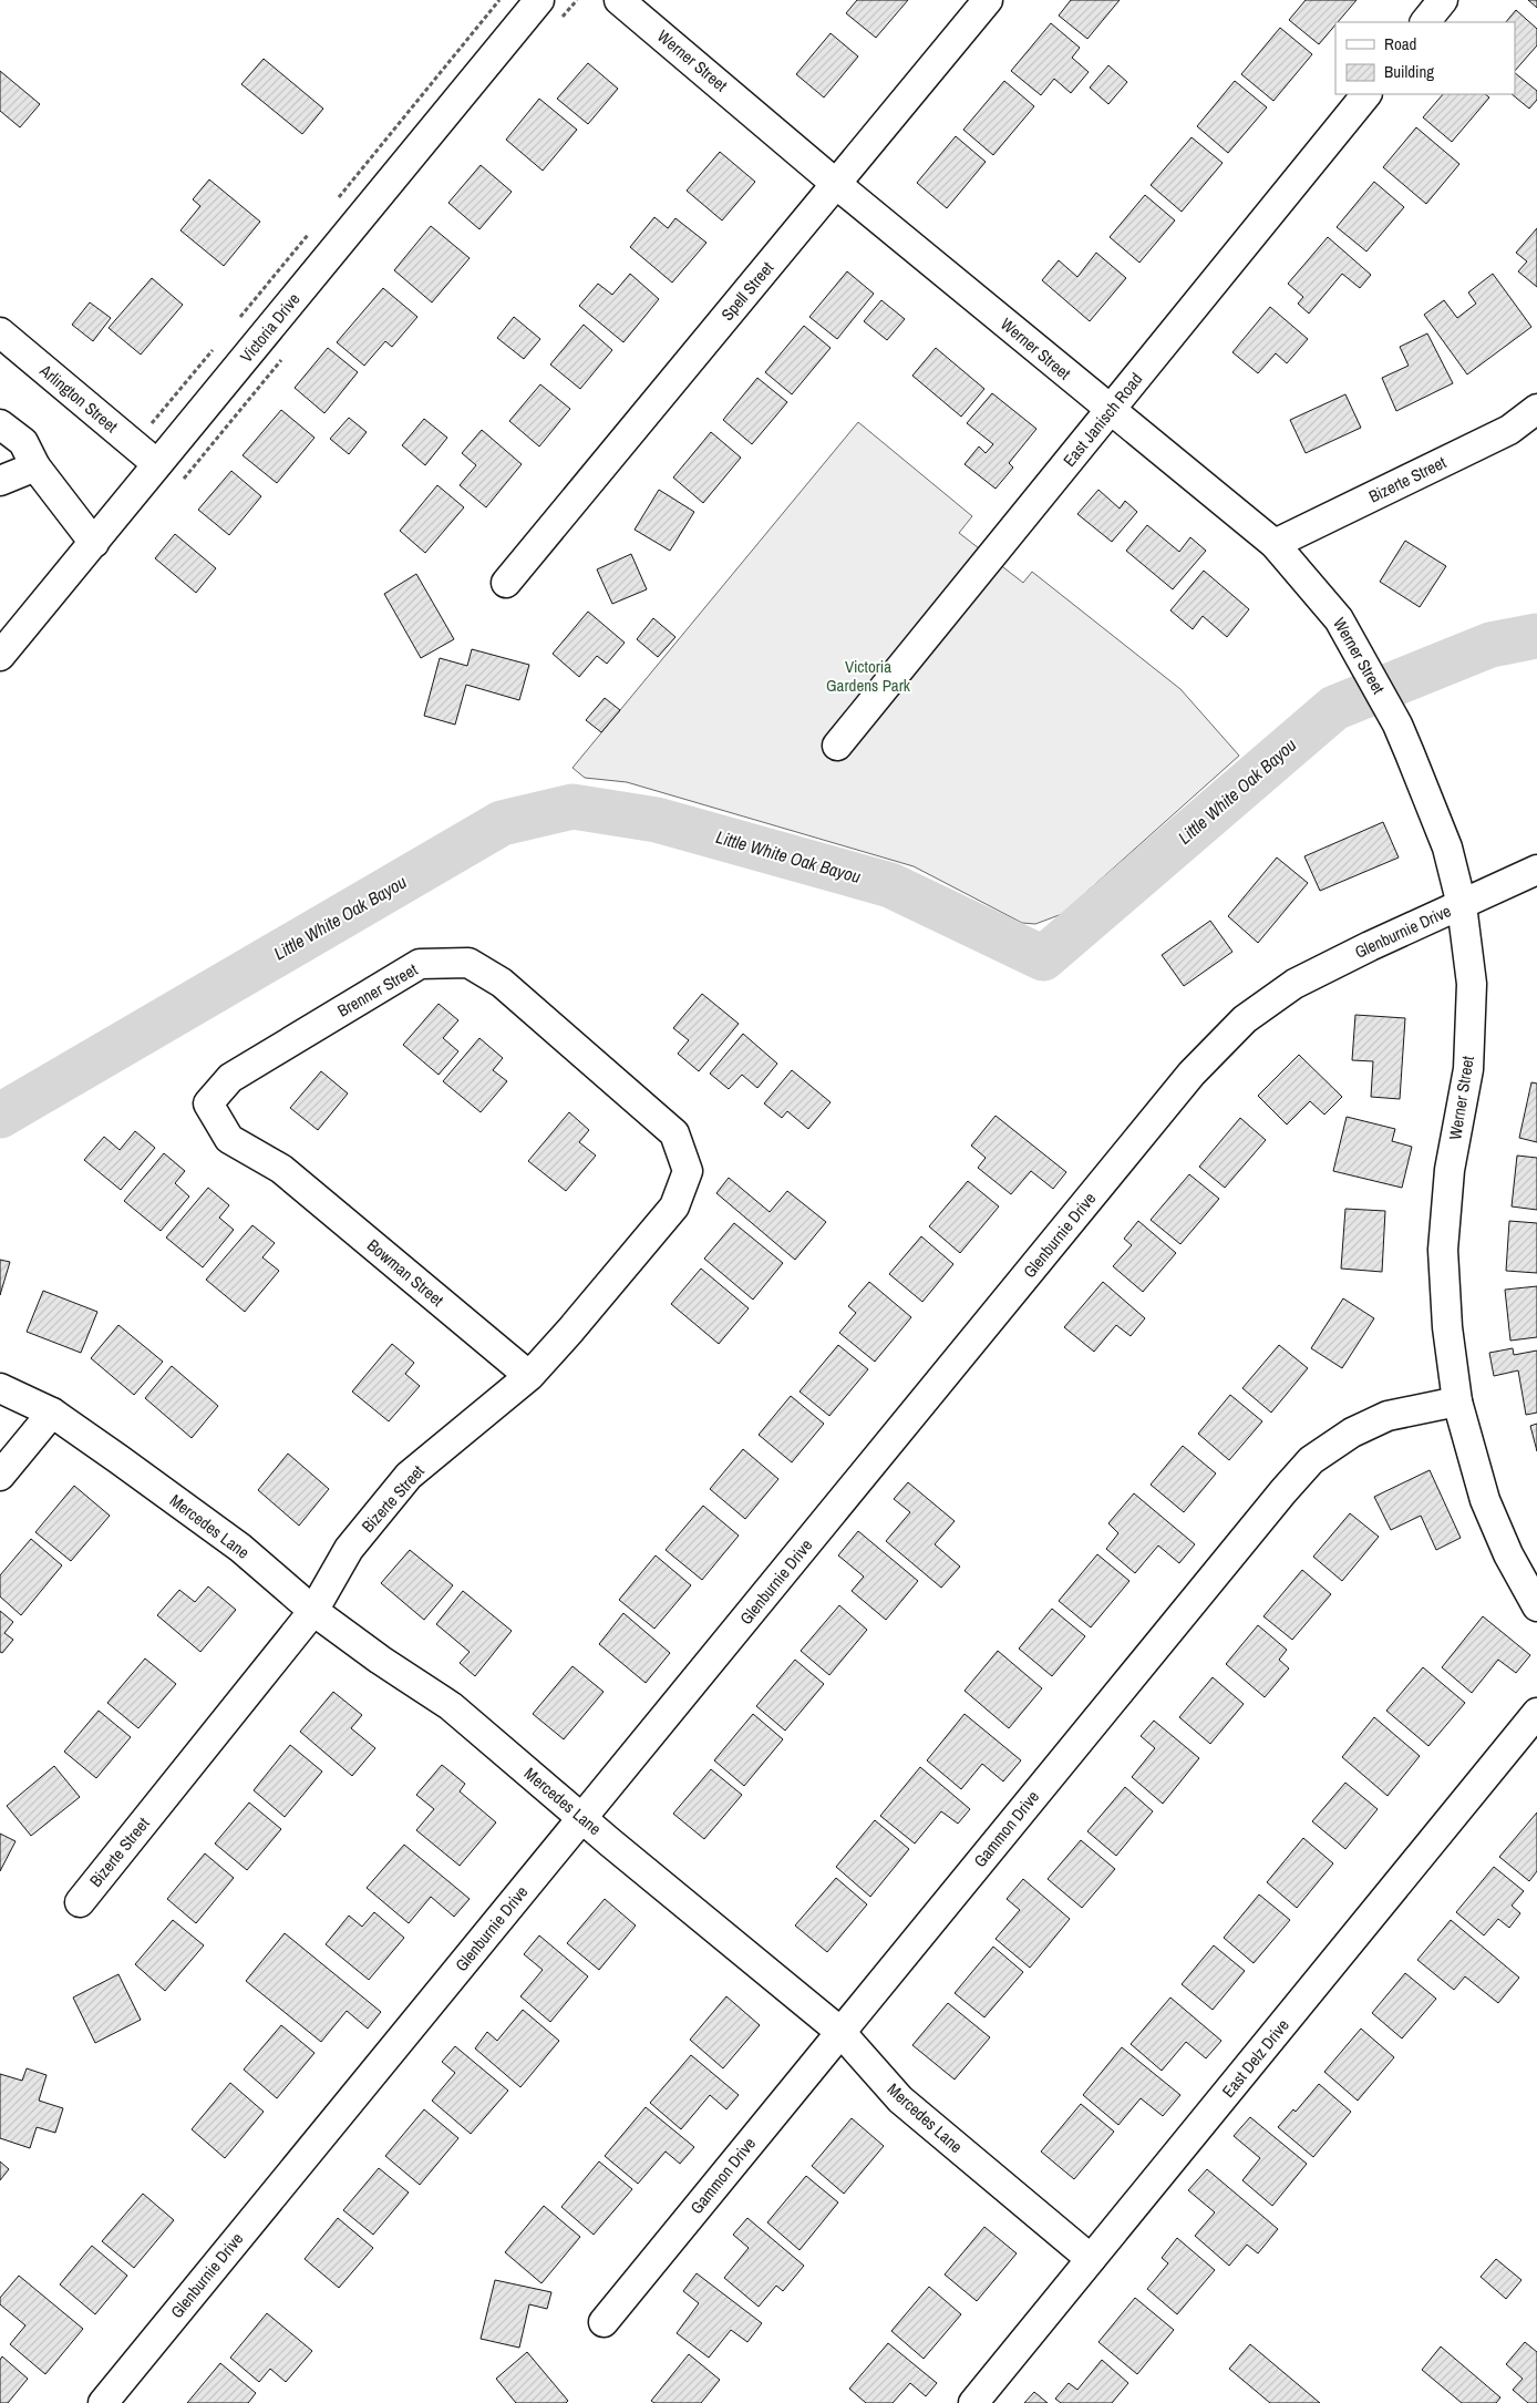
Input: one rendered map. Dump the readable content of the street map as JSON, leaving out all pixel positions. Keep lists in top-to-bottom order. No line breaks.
{"streets":{"street":["Werner Street","Spell Street","Victoria Drive","Arlington Street","East Janisch Road","Bizerte Street","Glenburnie Drive","Brenner Street","Bowman Street","Mercedes Lane","Gammon Drive","East Delz Drive"]},"crossings":[["Werner Street","Spell Street"],["Werner Street","East Janisch Road"],["Werner Street","Bizerte Street"],["Werner Street","Glenburnie Drive"],["Werner Street","Gammon Drive"],["Victoria Drive","Arlington Street"],["Bizerte Street","Brenner Street"],["Bizerte Street","Bowman Street"],["Bizerte Street","Mercedes Lane"],["Glenburnie Drive","Mercedes Lane"],["Brenner Street","Bowman Street"],["Mercedes Lane","Gammon Drive"],["Mercedes Lane","East Delz Drive"]],"water":["Little White Oak Bayou"],"parks":["Victoria Gardens Park"],"legend":["Road","Building"]}
